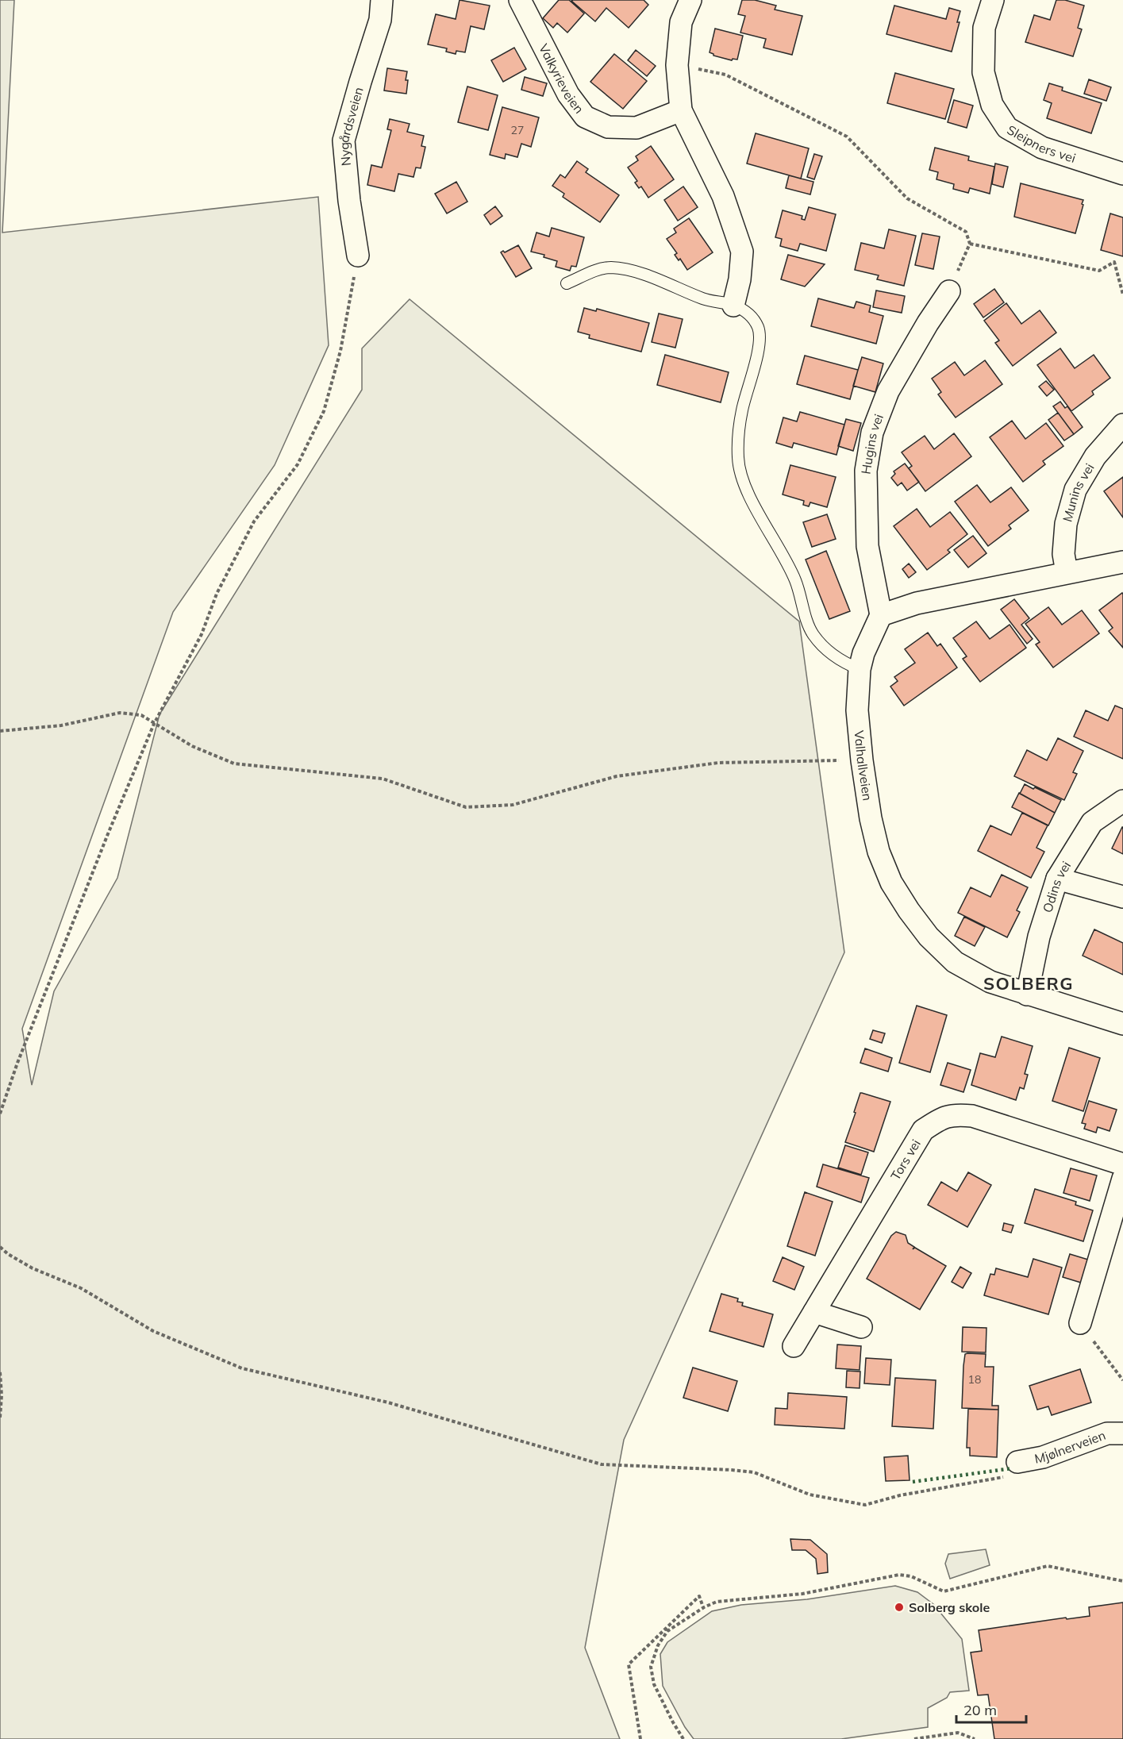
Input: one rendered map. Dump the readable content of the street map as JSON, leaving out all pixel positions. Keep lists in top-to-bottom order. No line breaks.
{"streets":{"street":["Valkyrieveien","Nygårdsveien","Sleipners vei","Hugins vei","Munins vei","Valhallveien","Odins vei","Tors vei","Mjølnerveien"]},"crossings":[["Hugins vei","Valhallveien"],["Valhallveien","Odins vei"]],"districts":["SOLBERG"],"places":["Solberg skole"],"house_numbers":["27","18"],"scale_bar":"20 m"}
